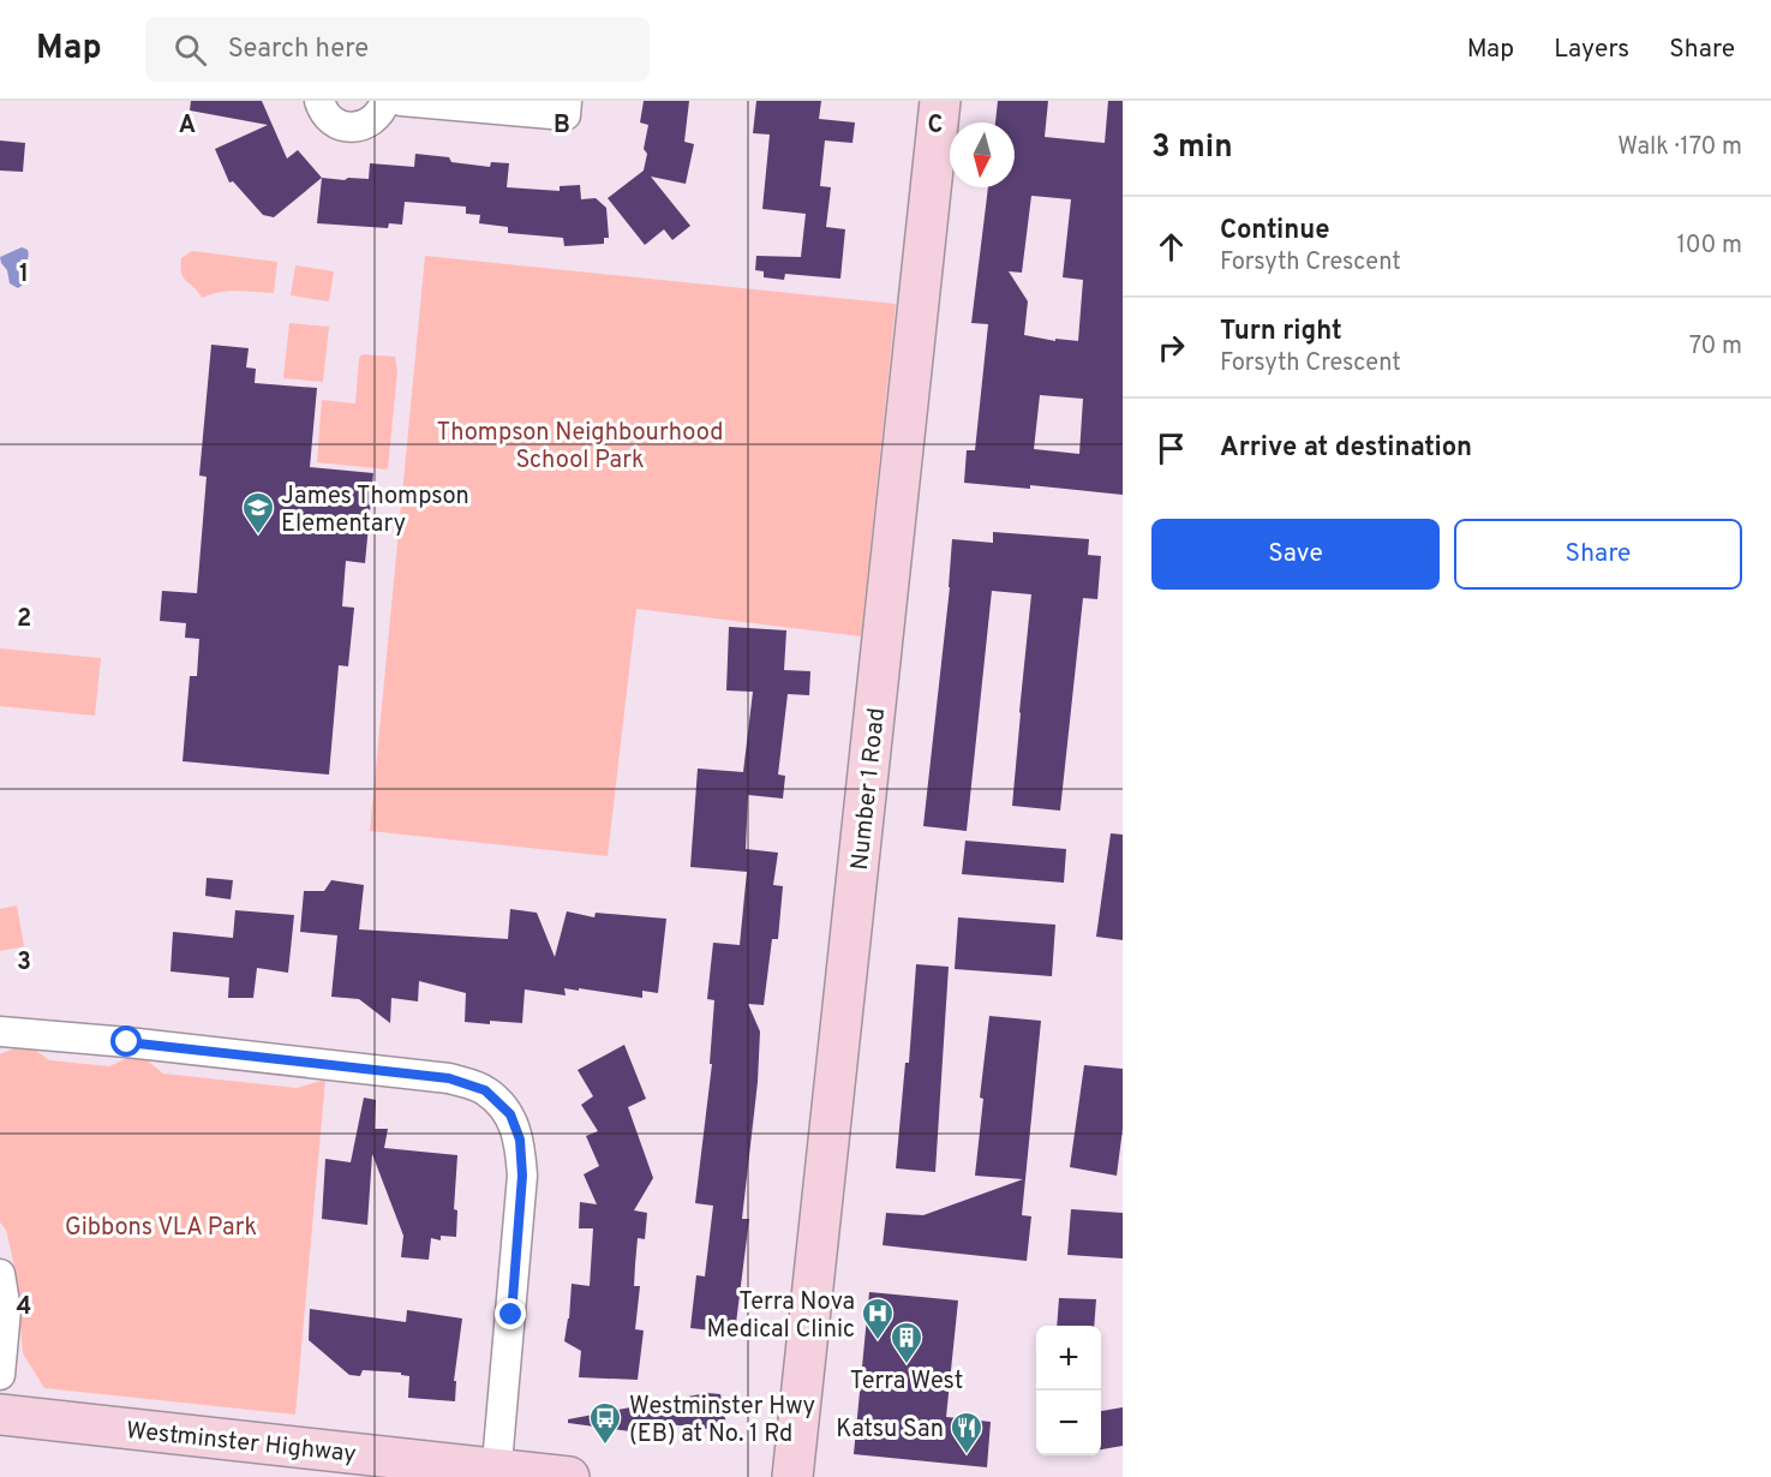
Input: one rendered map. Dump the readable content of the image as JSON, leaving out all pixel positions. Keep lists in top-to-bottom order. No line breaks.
{"streets":{"main road":["Number 1 Road","Westminster Highway"]},"parks":["Thompson Neighbourhood School Park","Gibbons VLA Park"],"places":{"school or university":["James Thompson Elementary"],"hospital":["Terra Nova Medical Clinic"],"building":["Terra West"],"bus stop":["Westminster Hwy (EB) at No. 1 Rd"],"restaurant":["Katsu San"]},"north":"bottom","page":{"header":"Map","search":"Search here","nav":["Map","Layers","Share"],"heading":["3 min","Walk · 170 m"],"list":[["Continue","Forsyth Crescent","100 m"],["Turn right","Forsyth Crescent","70 m"],"Arrive at destination"],"buttons":["Save","Share"],"map_buttons":["+","−"]},"grid":{"columns":["A","B","C"],"rows":["1","2","3","4"]}}
